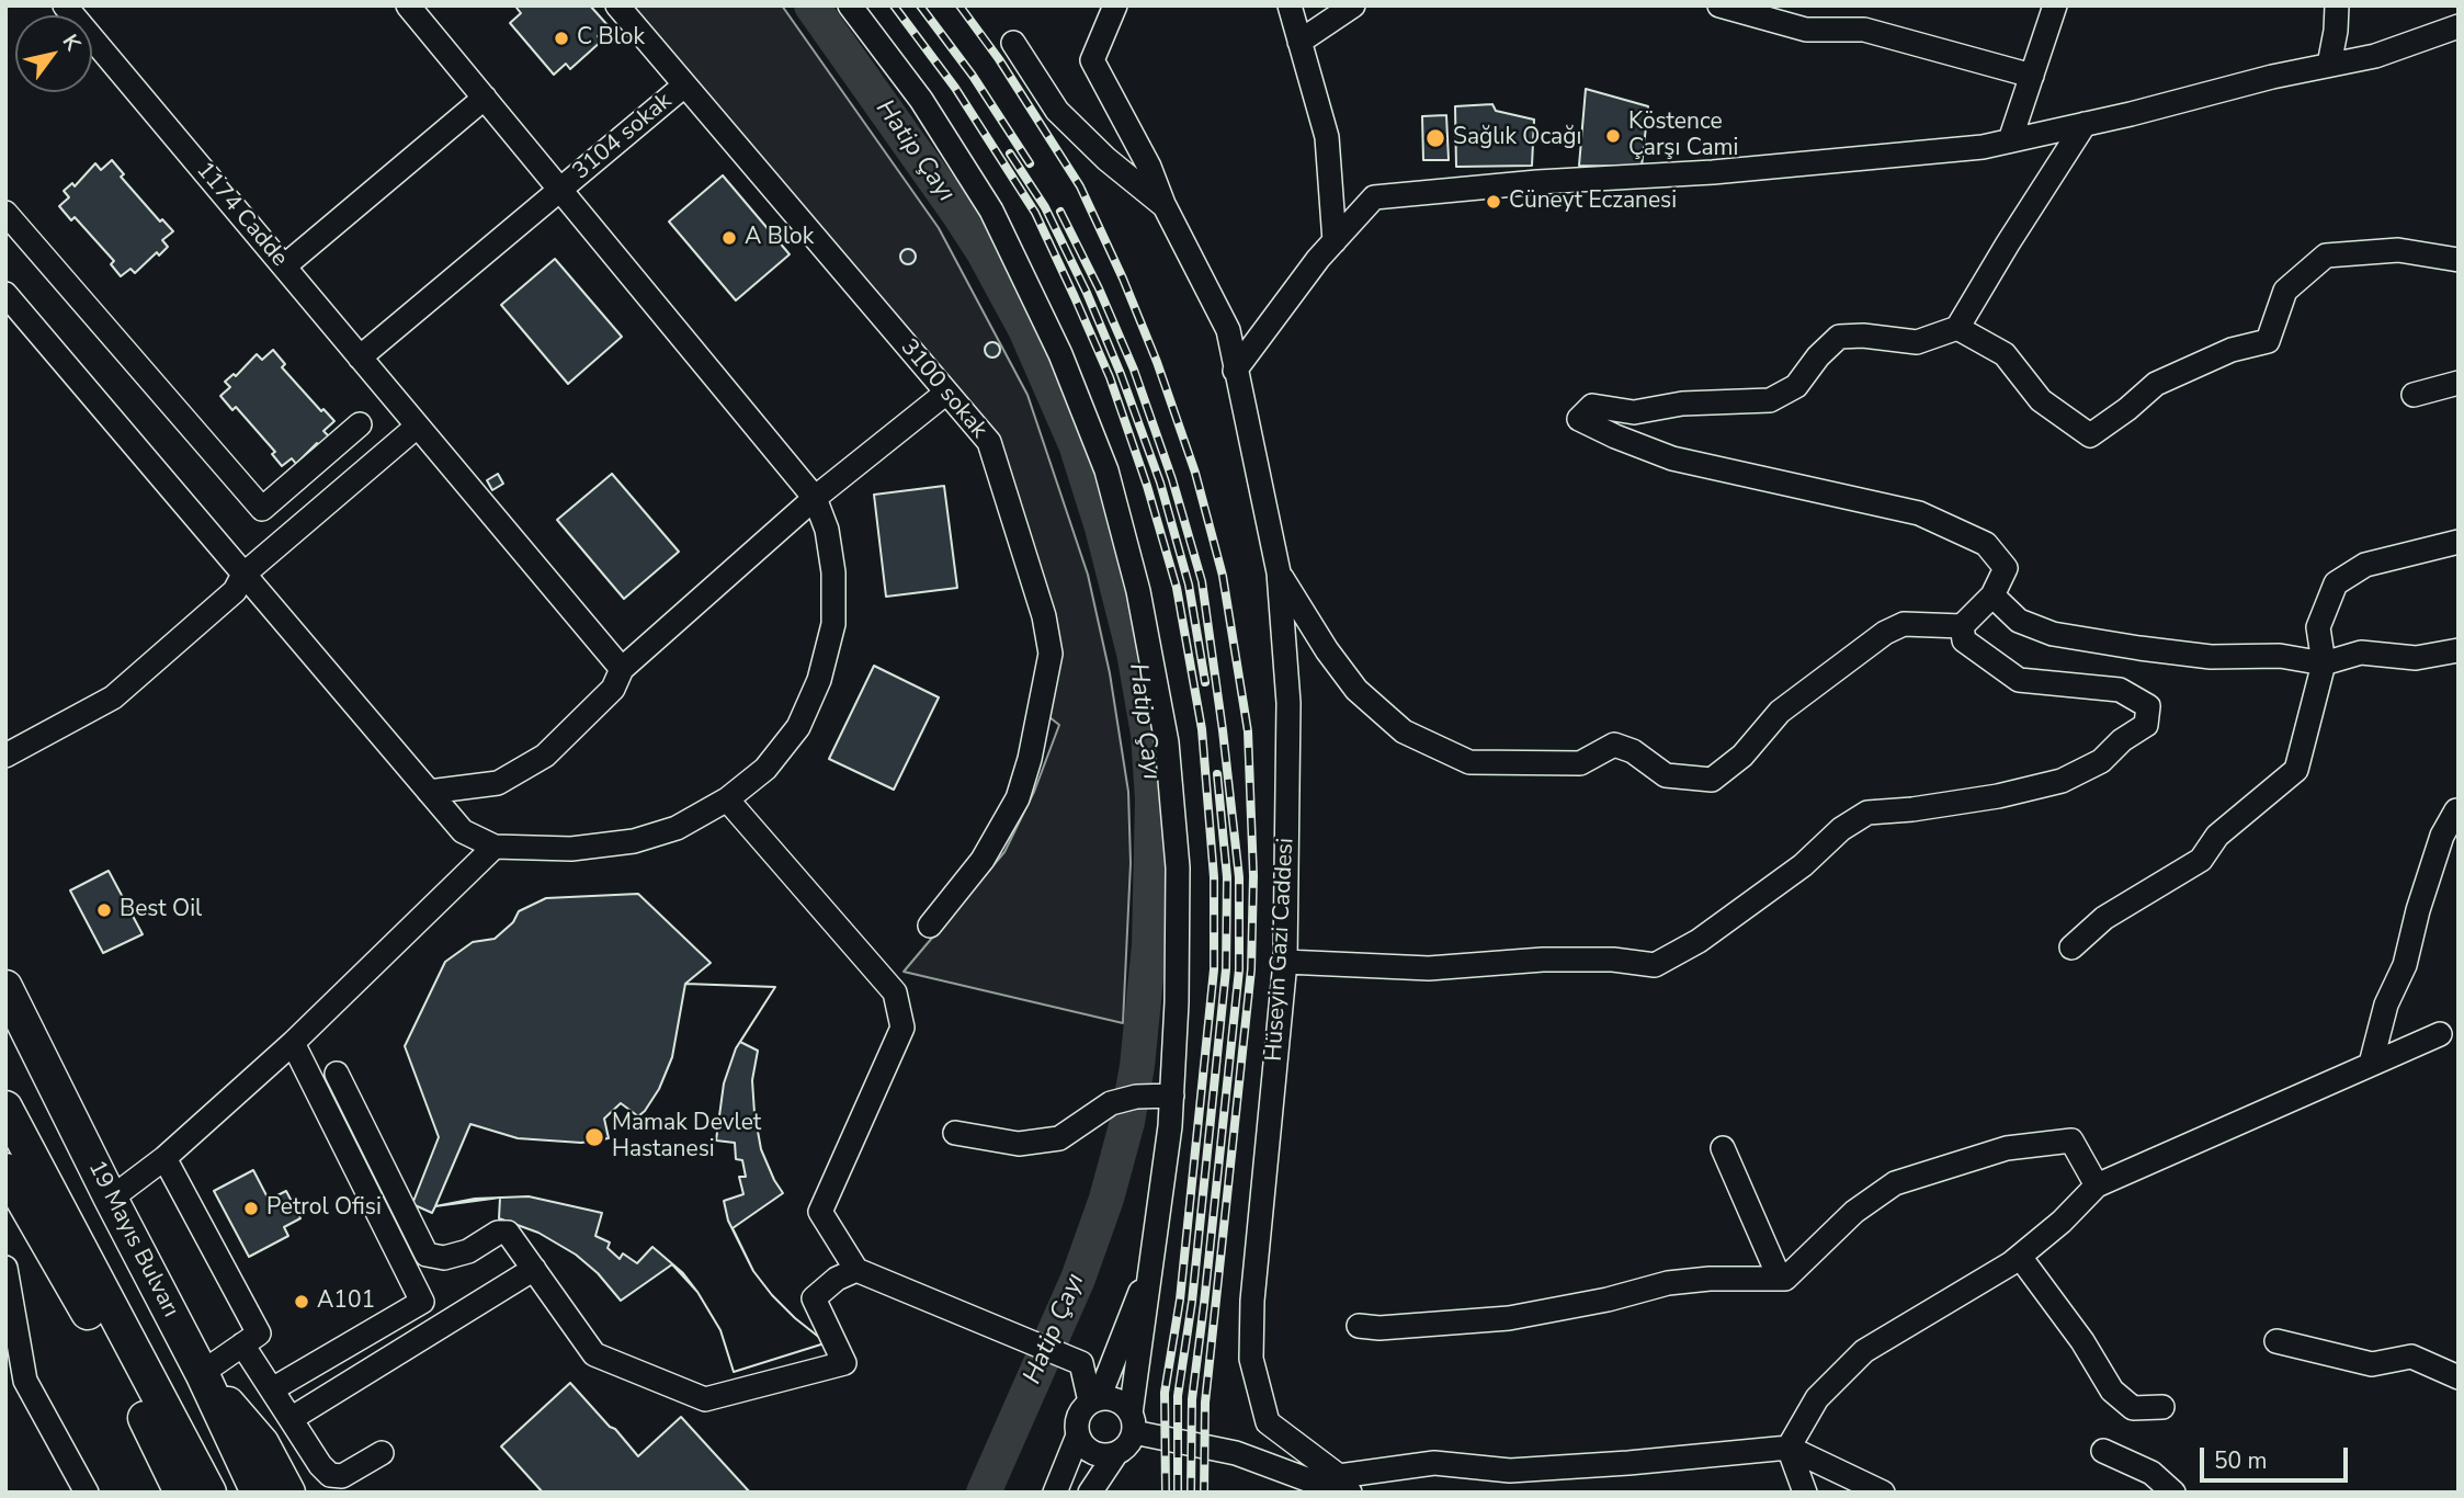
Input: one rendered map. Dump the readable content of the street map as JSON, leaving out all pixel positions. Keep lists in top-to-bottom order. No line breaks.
{"streets":{"highway":["19 Mayıs Bulvarı"],"street":["3104 sokak","1174 Cadde","3100 sokak","Hüseyin Gazi Caddesi"]},"crossings":[["3104 sokak","1174 Cadde"],["3104 sokak","3100 sokak"]],"water":["Hatip Çayı"],"places":["C Blok","Köstence Çarşı Cami","Sağlık Ocağı","Cüneyt Eczanesi","A Blok","Best Oil","Mamak Devlet Hastanesi","Petrol Ofisi","A101"],"scale_bar":"50 m","north":"top right"}
